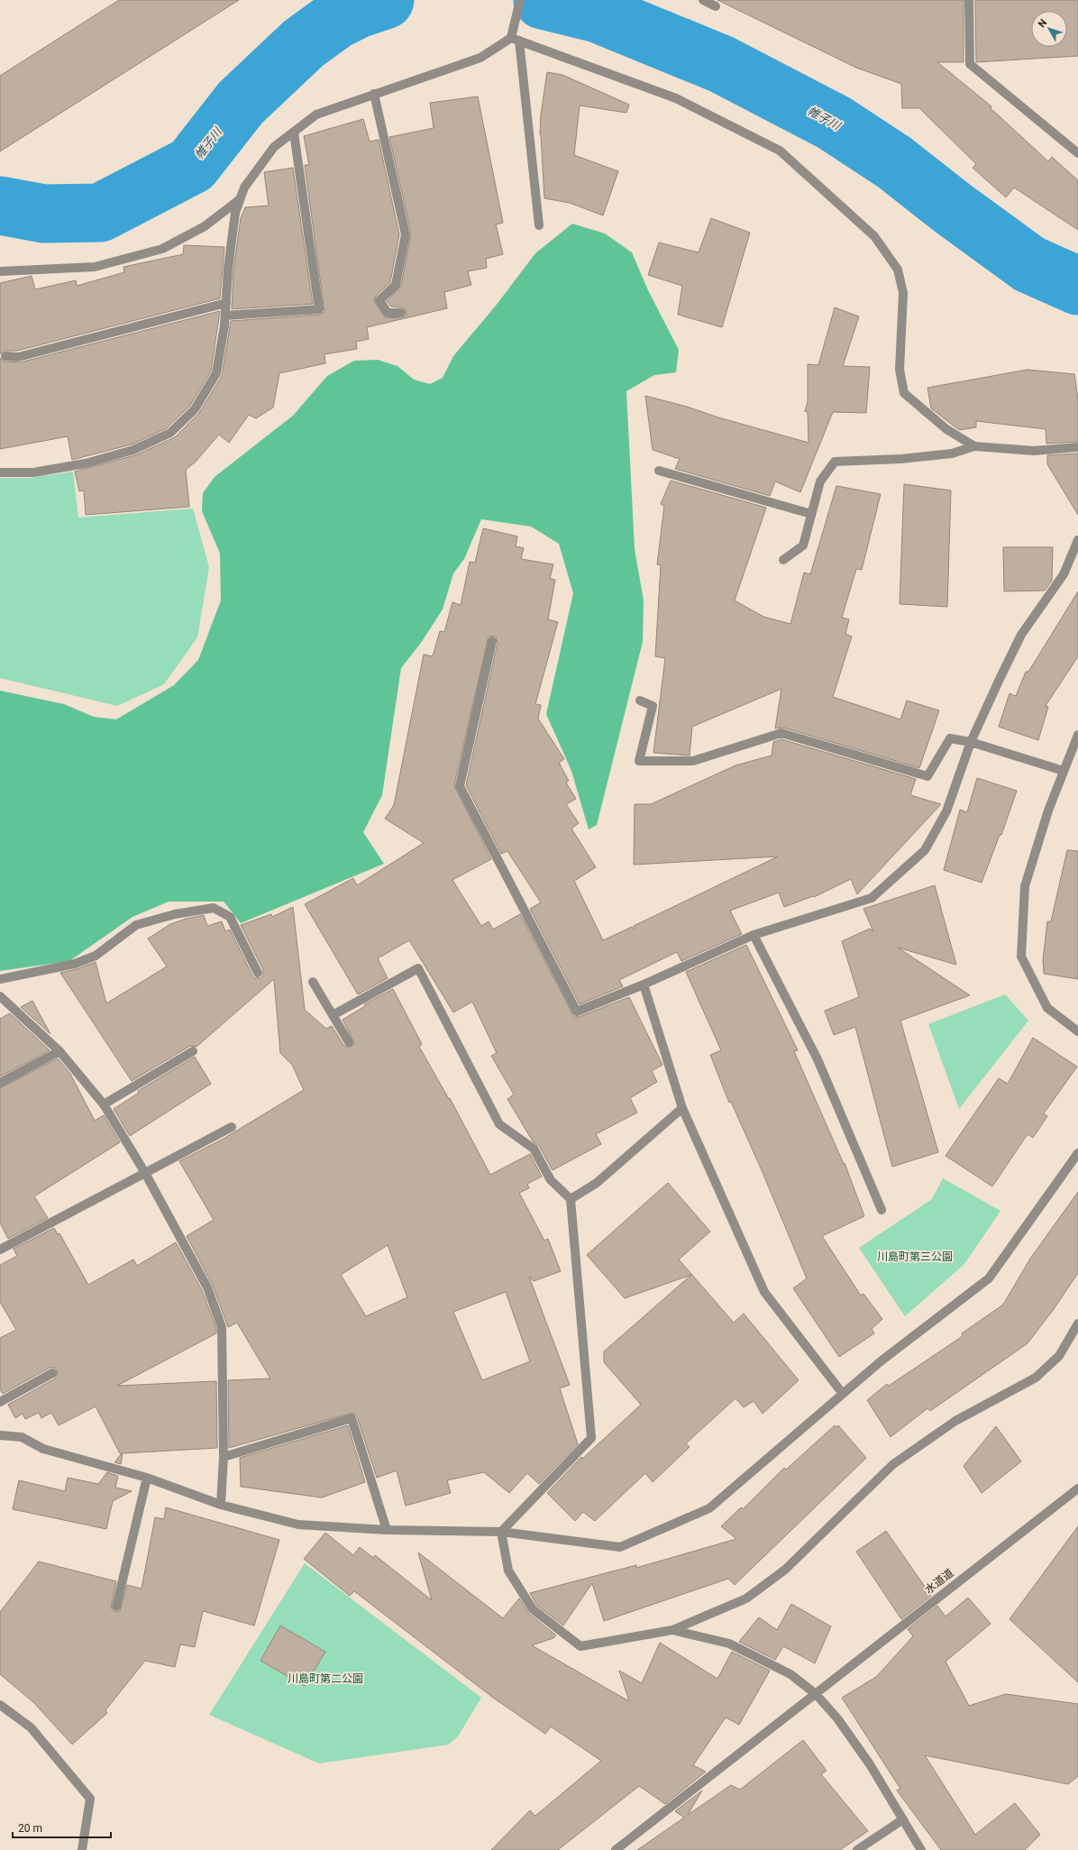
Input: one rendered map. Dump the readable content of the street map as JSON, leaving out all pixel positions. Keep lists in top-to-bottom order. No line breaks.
{"streets":{"street":["水道道"]},"water":["帷子川"],"parks":["川島町第三公園","川島町第二公園"],"scale_bar":"20 m","north":"top left"}
